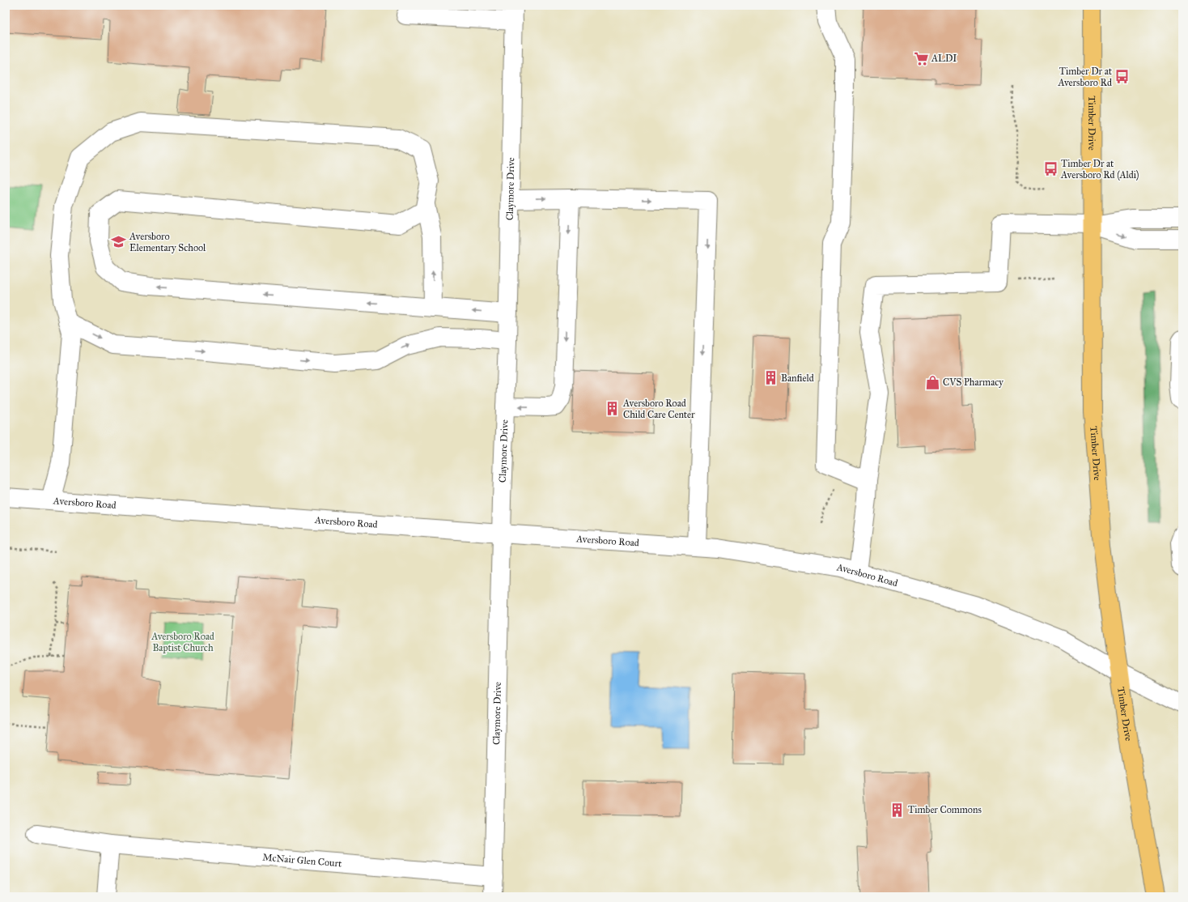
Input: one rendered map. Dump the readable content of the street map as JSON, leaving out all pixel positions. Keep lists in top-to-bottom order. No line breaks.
{"streets":{"main road":["Timber Drive"],"street":["Claymore Drive","Aversboro Road","McNair Glen Court"]},"crossings":[["Timber Drive","Aversboro Road"],["Claymore Drive","Aversboro Road"],["Claymore Drive","McNair Glen Court"]],"parks":["Aversboro Road Baptist Church"],"places":{"supermarket":["ALDI"],"bus stop":["Timber Dr at Aversboro Rd","Timber Dr at Aversboro Rd (Aldi)"],"school or university":["Aversboro Elementary School"],"building":["Banfield","Aversboro Road Child Care Center","Timber Commons"],"shop":["CVS Pharmacy"]}}
